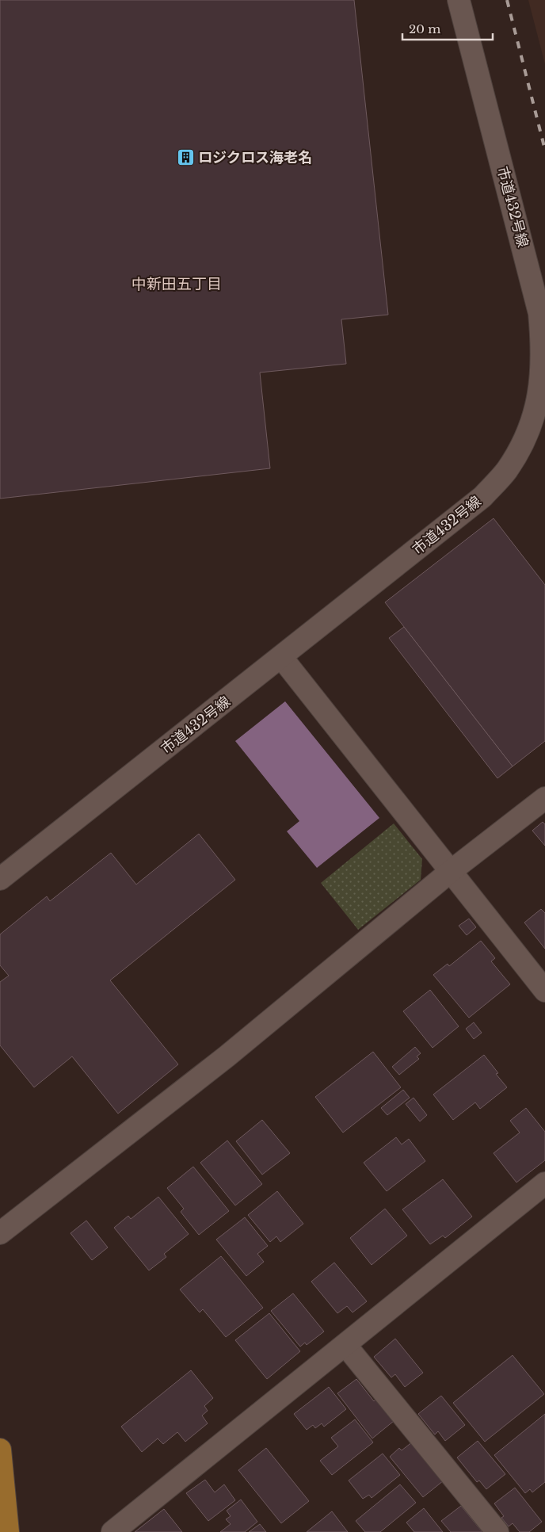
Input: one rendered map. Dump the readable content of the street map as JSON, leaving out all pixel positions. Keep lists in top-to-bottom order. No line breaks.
{"streets":{"street":["市道432号線"]},"districts":["中新田五丁目"],"places":{"building":["ロジクロス海老名"]},"scale_bar":"20 m"}
